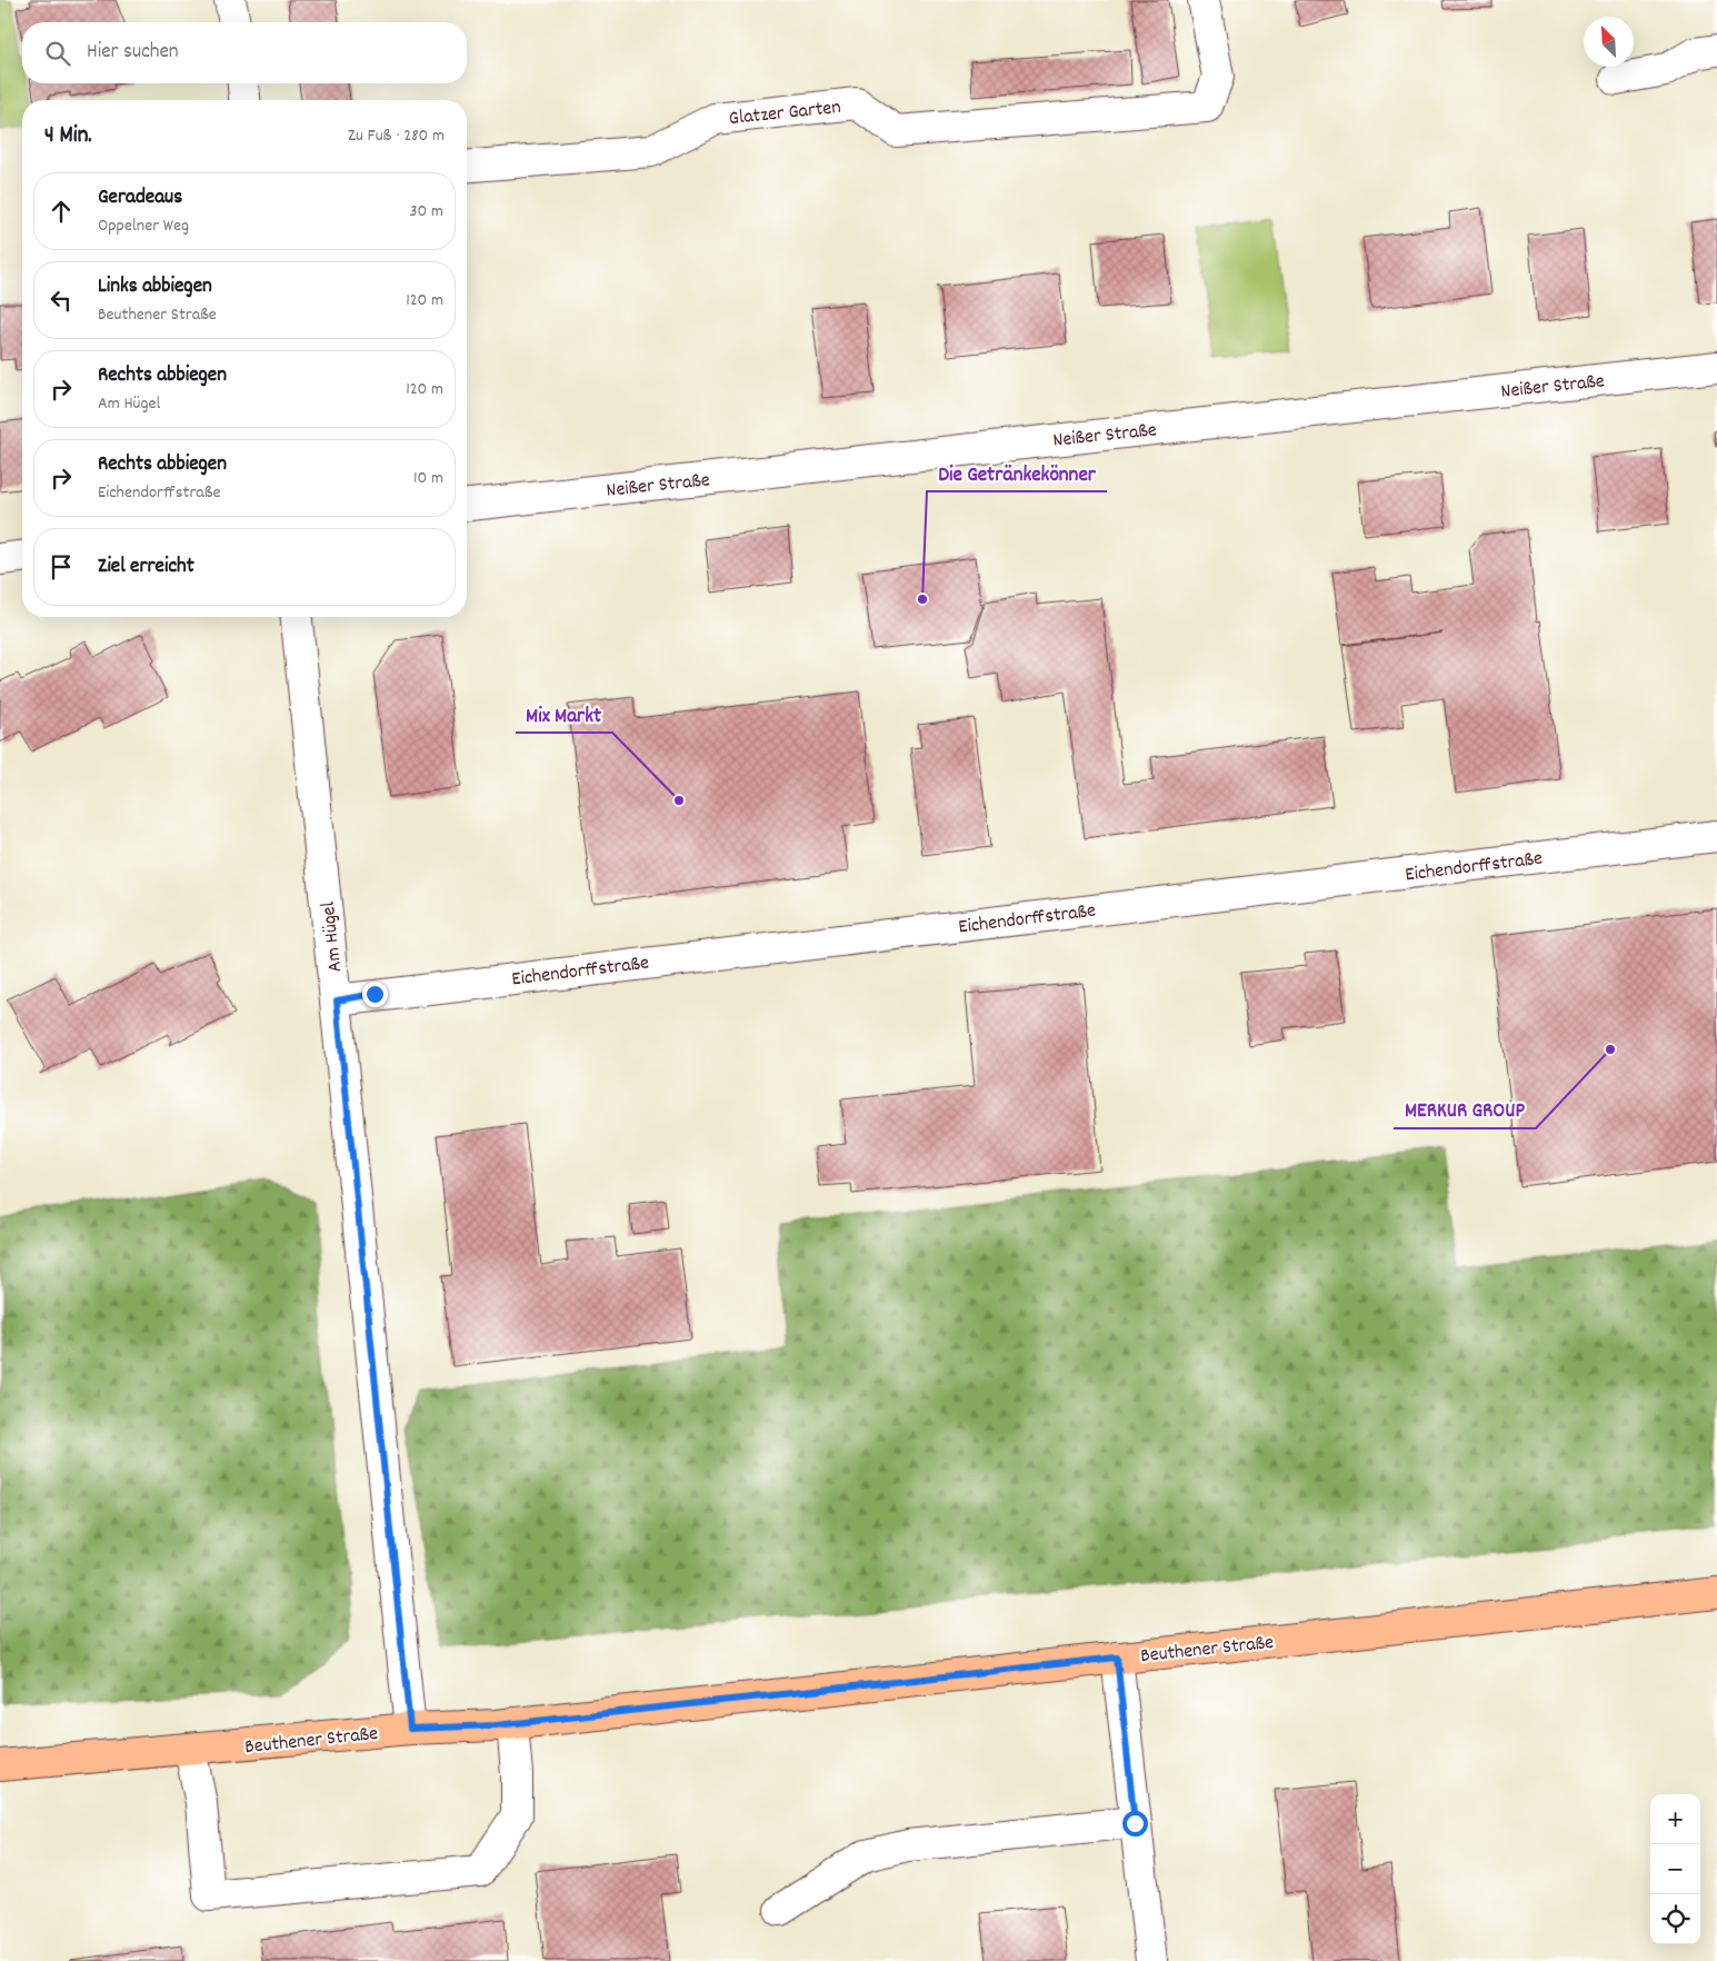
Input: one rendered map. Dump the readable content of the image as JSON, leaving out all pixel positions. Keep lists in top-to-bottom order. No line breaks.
{"streets":{"main road":["Beuthener Straße"],"street":["Glatzer Garten","Neißer Straße","Eichendorffstraße","Am Hügel"]},"crossings":[["Eichendorffstraße","Am Hügel"],["Am Hügel","Beuthener Straße"]],"places":["Die Getränkekönner","Mix Markt","MERKUR GROUP"],"north":"top left","page":{"search":"Hier suchen","heading":["4 Min.","Zu Fuß · 280 m"],"list":[["Geradeaus","Oppelner Weg","30 m"],["Links abbiegen","Beuthener Straße","120 m"],["Rechts abbiegen","Am Hügel","120 m"],["Rechts abbiegen","Eichendorffstraße","10 m"],"Ziel erreicht"],"map_buttons":["+","−"]}}
